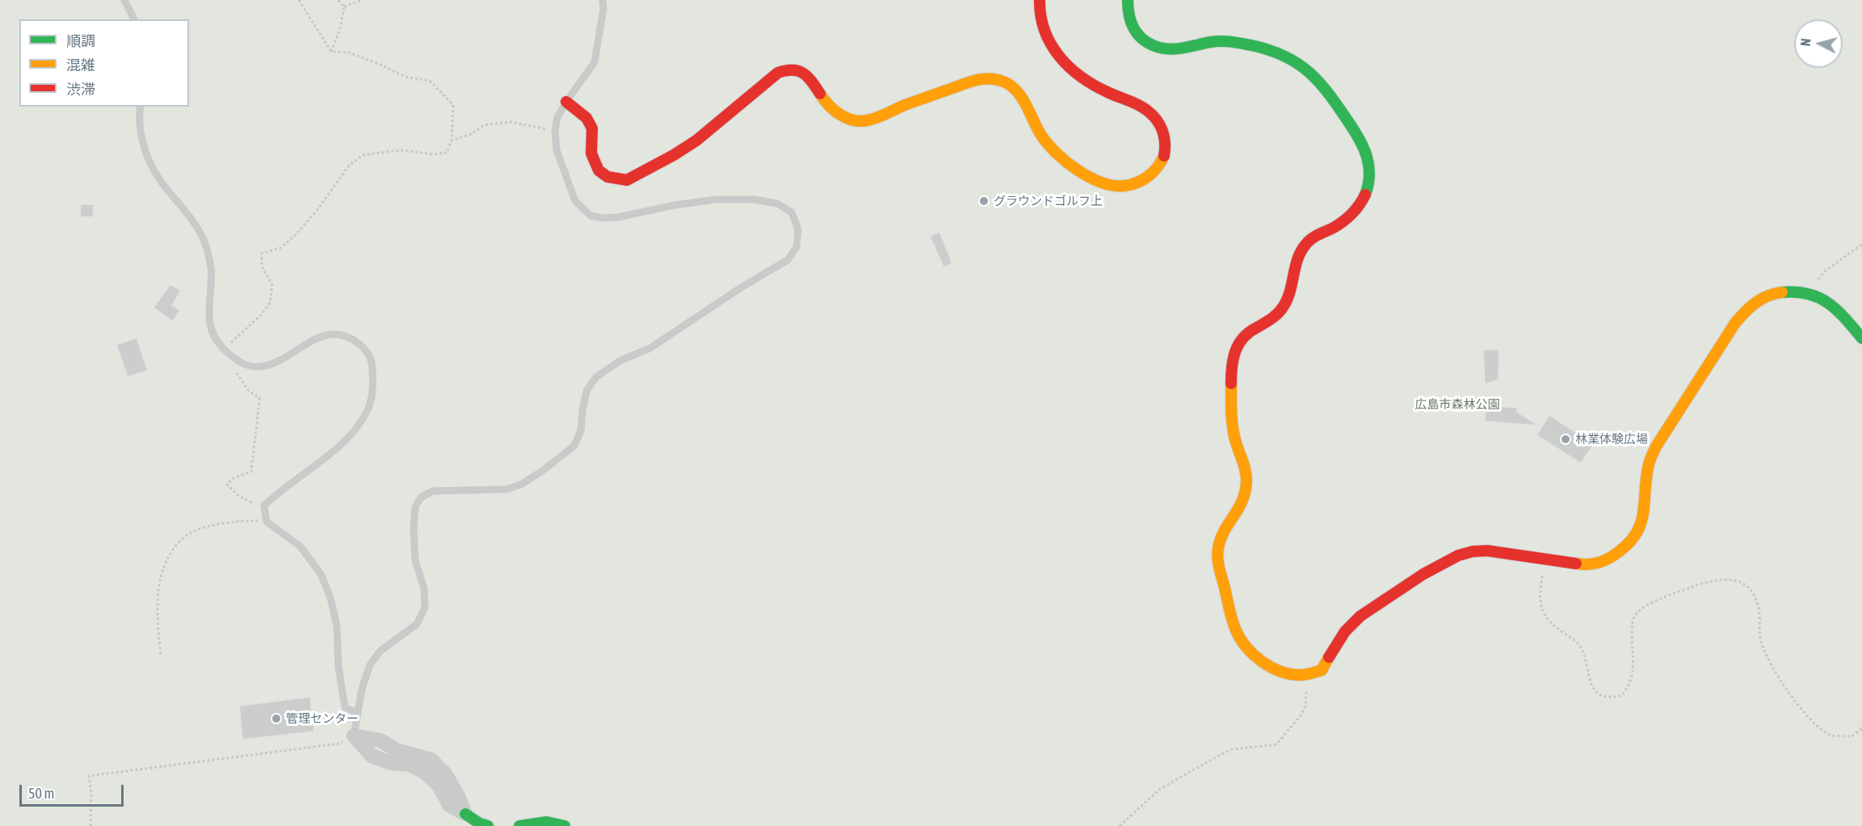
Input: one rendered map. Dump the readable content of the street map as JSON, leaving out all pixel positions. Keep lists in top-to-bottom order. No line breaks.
{"parks":["広島市森林公園"],"places":["グラウンドゴルフ上","林業体験広場","管理センター"],"legend":["順調","混雑","渋滞"],"scale_bar":"50 m","north":"left"}
